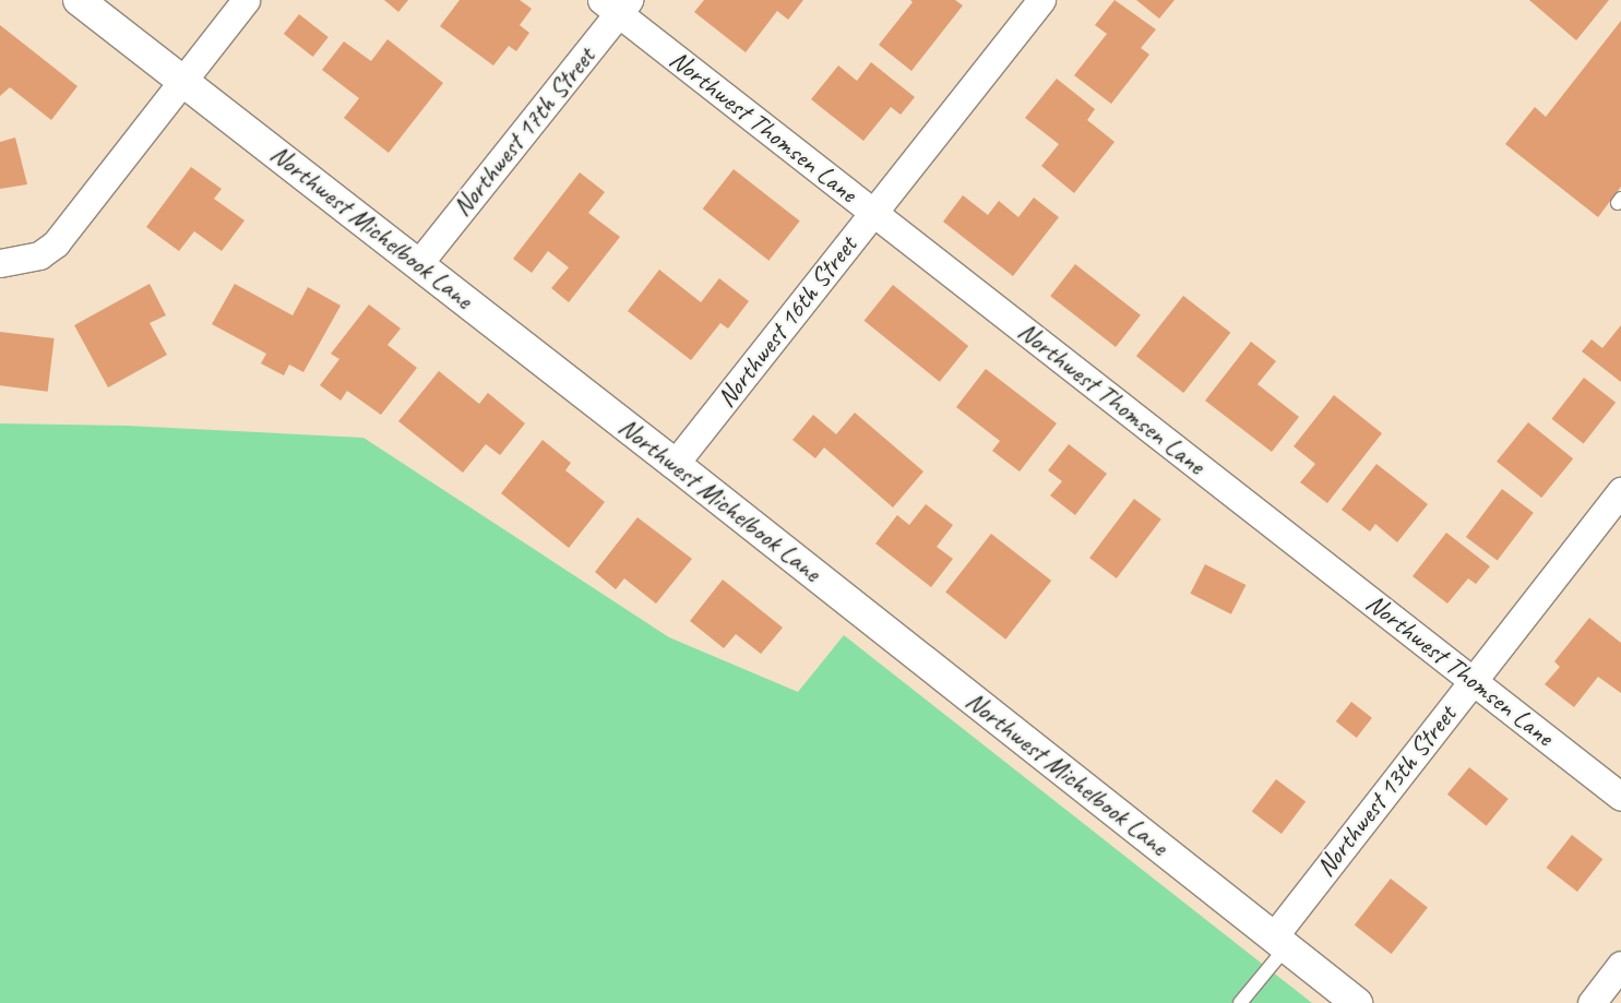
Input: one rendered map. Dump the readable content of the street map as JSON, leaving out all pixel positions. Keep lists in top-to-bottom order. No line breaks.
{"streets":{"street":["Northwest Thomsen Lane","Northwest 17th Street","Northwest Michelbook Lane","Northwest 16th Street","Northwest 13th Street"]},"crossings":[["Northwest Thomsen Lane","Northwest 17th Street"],["Northwest Thomsen Lane","Northwest 16th Street"],["Northwest Thomsen Lane","Northwest 13th Street"],["Northwest 17th Street","Northwest Michelbook Lane"],["Northwest Michelbook Lane","Northwest 16th Street"],["Northwest Michelbook Lane","Northwest 13th Street"]]}
